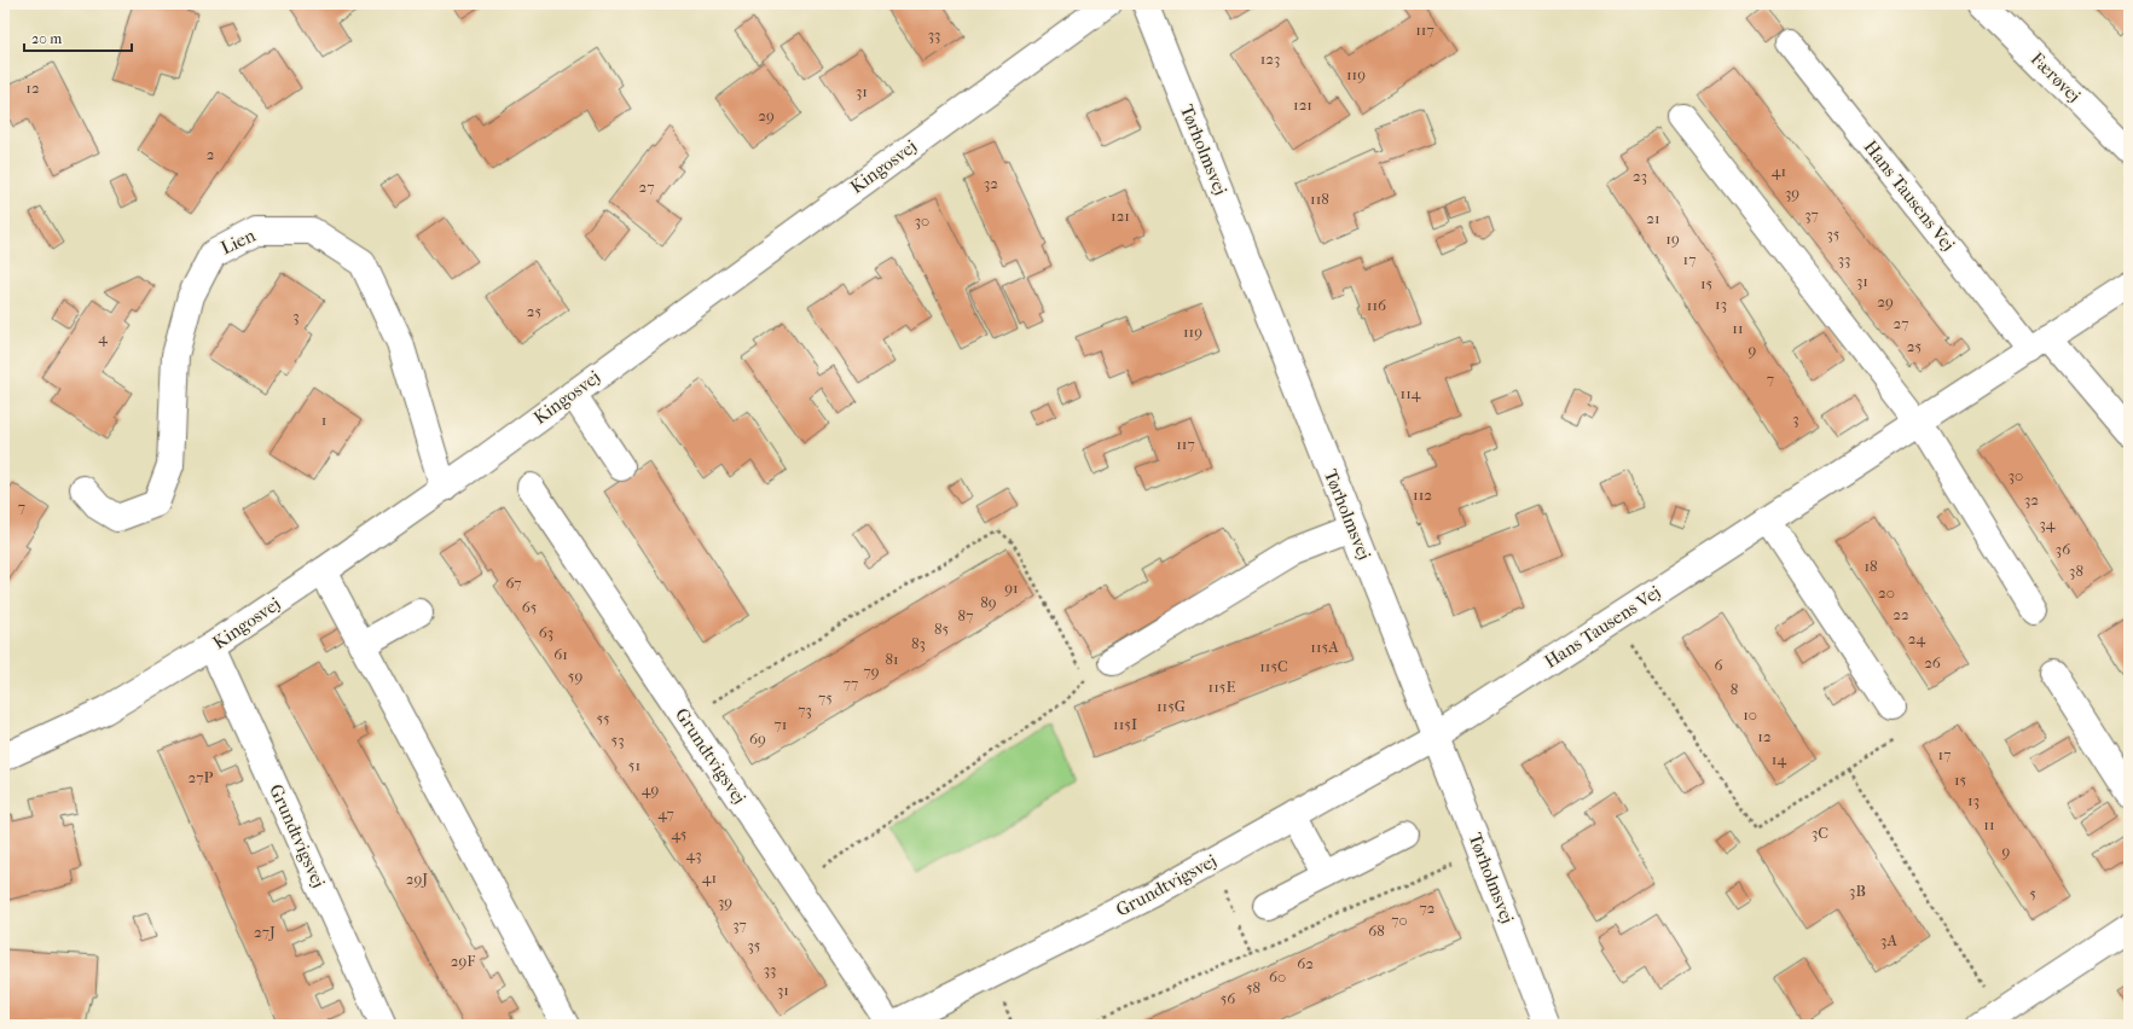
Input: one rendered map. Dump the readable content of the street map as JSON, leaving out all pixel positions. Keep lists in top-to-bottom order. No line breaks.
{"streets":{"street":["Færøvej","Tørholmsvej","Kingosvej","Hans Tausens Vej","Lien","Grundtvigsvej"]},"crossings":[["Tørholmsvej","Hans Tausens Vej"],["Tørholmsvej","Grundtvigsvej"],["Kingosvej","Lien"],["Kingosvej","Grundtvigsvej"],["Hans Tausens Vej","Grundtvigsvej"]],"house_numbers":["117","33","123","119","12","31","121","29","2","41","23","32","27","39","118","37","121","21","30","35","19","17","33","31","15","29","13","116","25","3","27","11","119","4","25","9","7","114","3","1","117","30","112","32","7","34","36","18","38","67","91","20","89","65","22","87","85","63","24","83","115A","61","81","26","6","115C","79","59","77","115E","8","75","115G","73","10","55","71","115I","12","69","53","17","14","51","27P","15","49","13","47","11","3C","45","9","43","41","29J","3B","5","39","72","70","37","68","27J","3A","35","29F","62","33","60","58","31","56"],"scale_bar":"20 m"}
